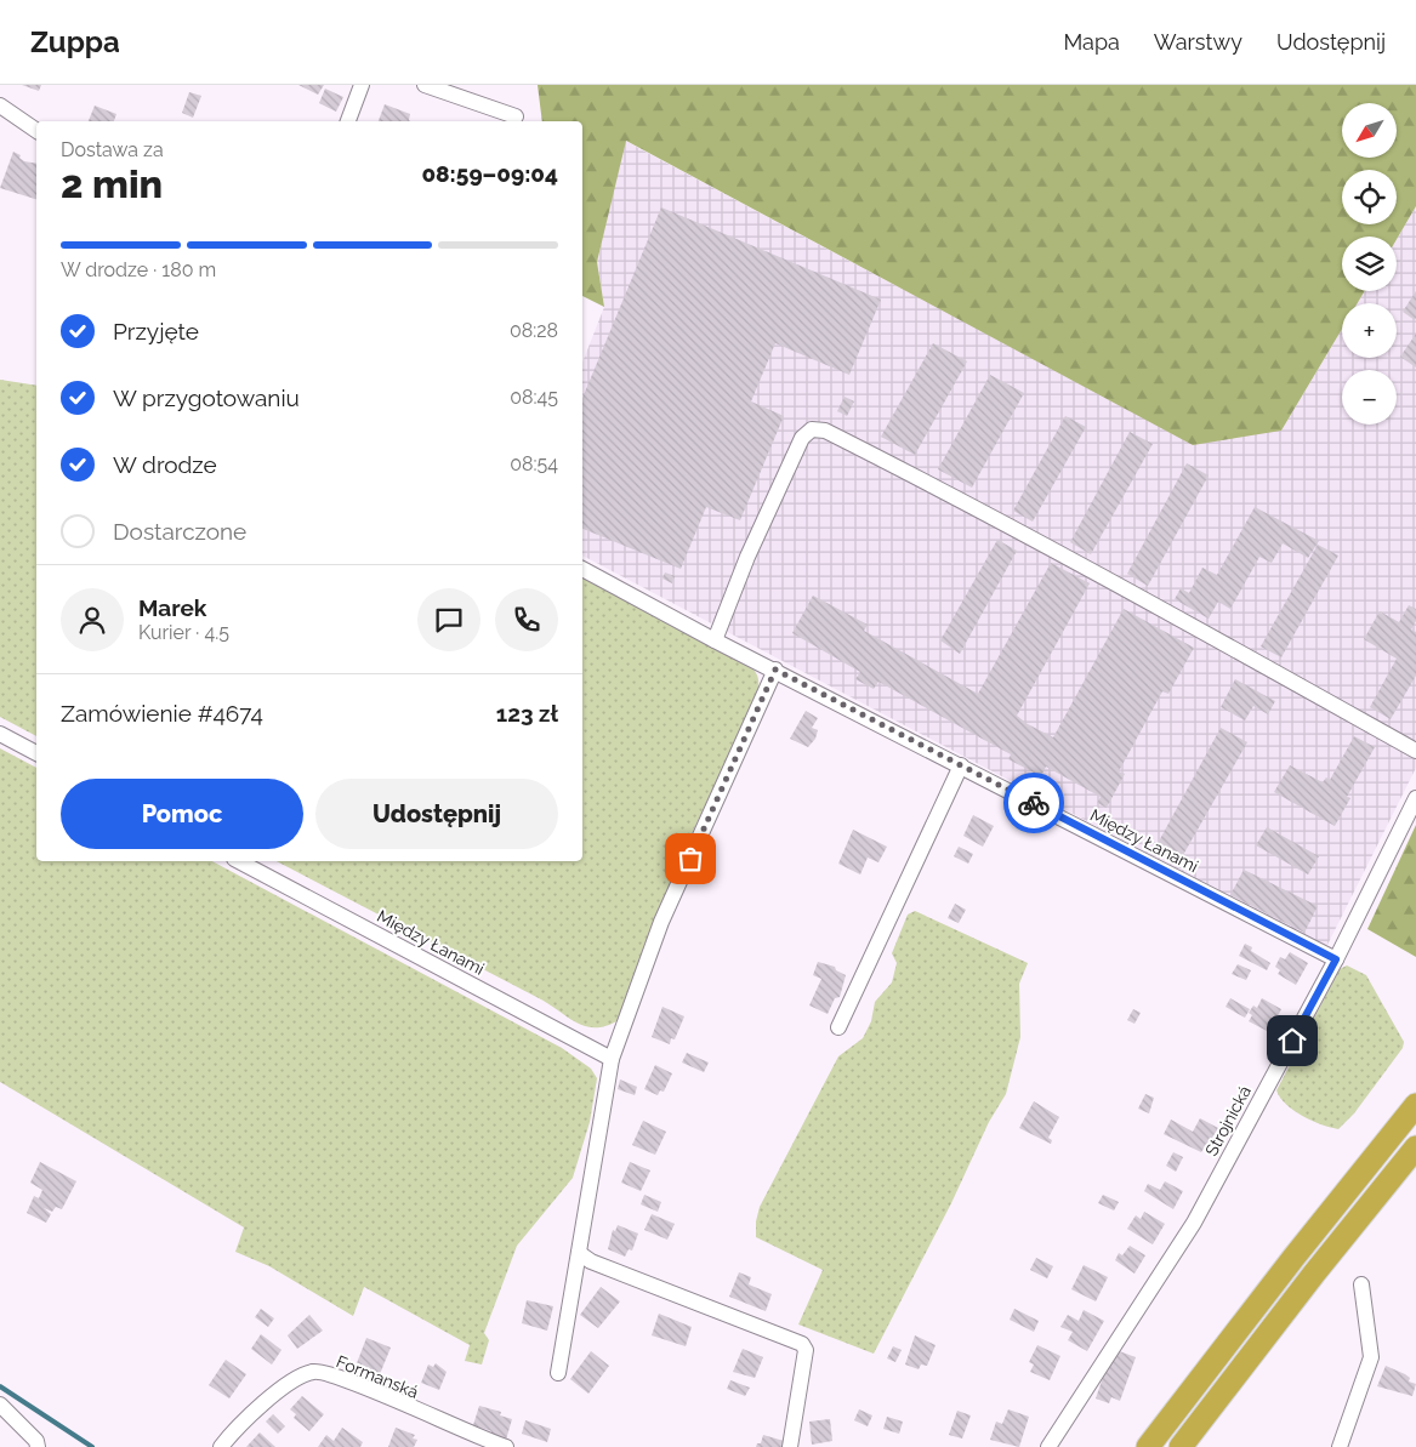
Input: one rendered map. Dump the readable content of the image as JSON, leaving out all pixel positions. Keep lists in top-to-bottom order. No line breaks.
{"streets":{"street":["Między Łanami","Strojnická","Formanská"]},"crossings":[["Między Łanami","Strojnická"]],"north":"bottom left","page":{"header":"Zuppa","nav":["Mapa","Warstwy","Udostępnij"],"map_buttons":["+","−"],"heading":["2 min","Dostawa za","08:59–09:04"],"panel":["Marek","Kurier · 4.5","Zamówienie #4674","123 zł"],"bar":"W drodze · 180 m","list":[["Przyjęte","08:28"],["W przygotowaniu","08:45"],["W drodze","08:54"],"Dostarczone"],"buttons":["Pomoc","Udostępnij"]}}
